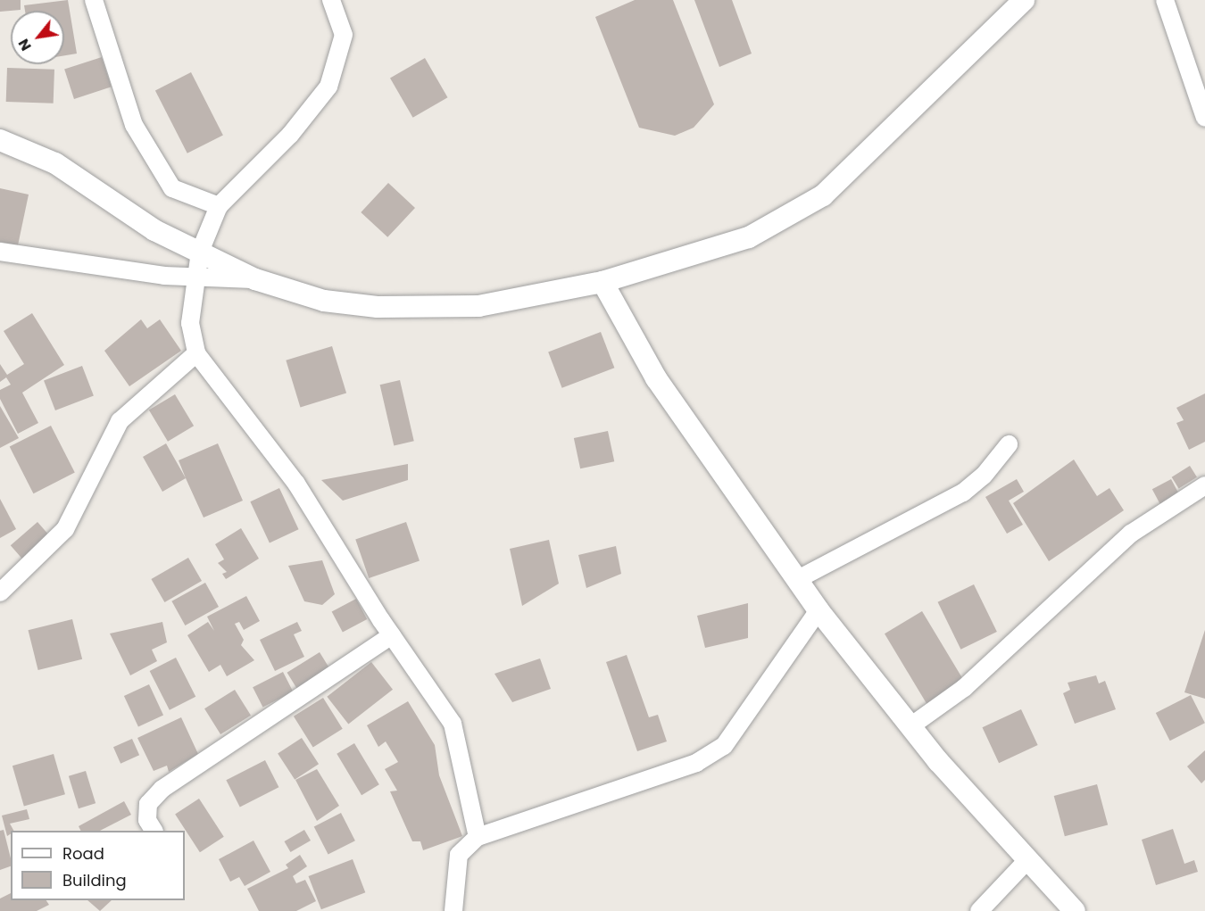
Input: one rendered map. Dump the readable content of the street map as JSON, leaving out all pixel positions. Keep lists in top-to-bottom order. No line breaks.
{"legend":["Road","Building"],"north":"bottom left"}
